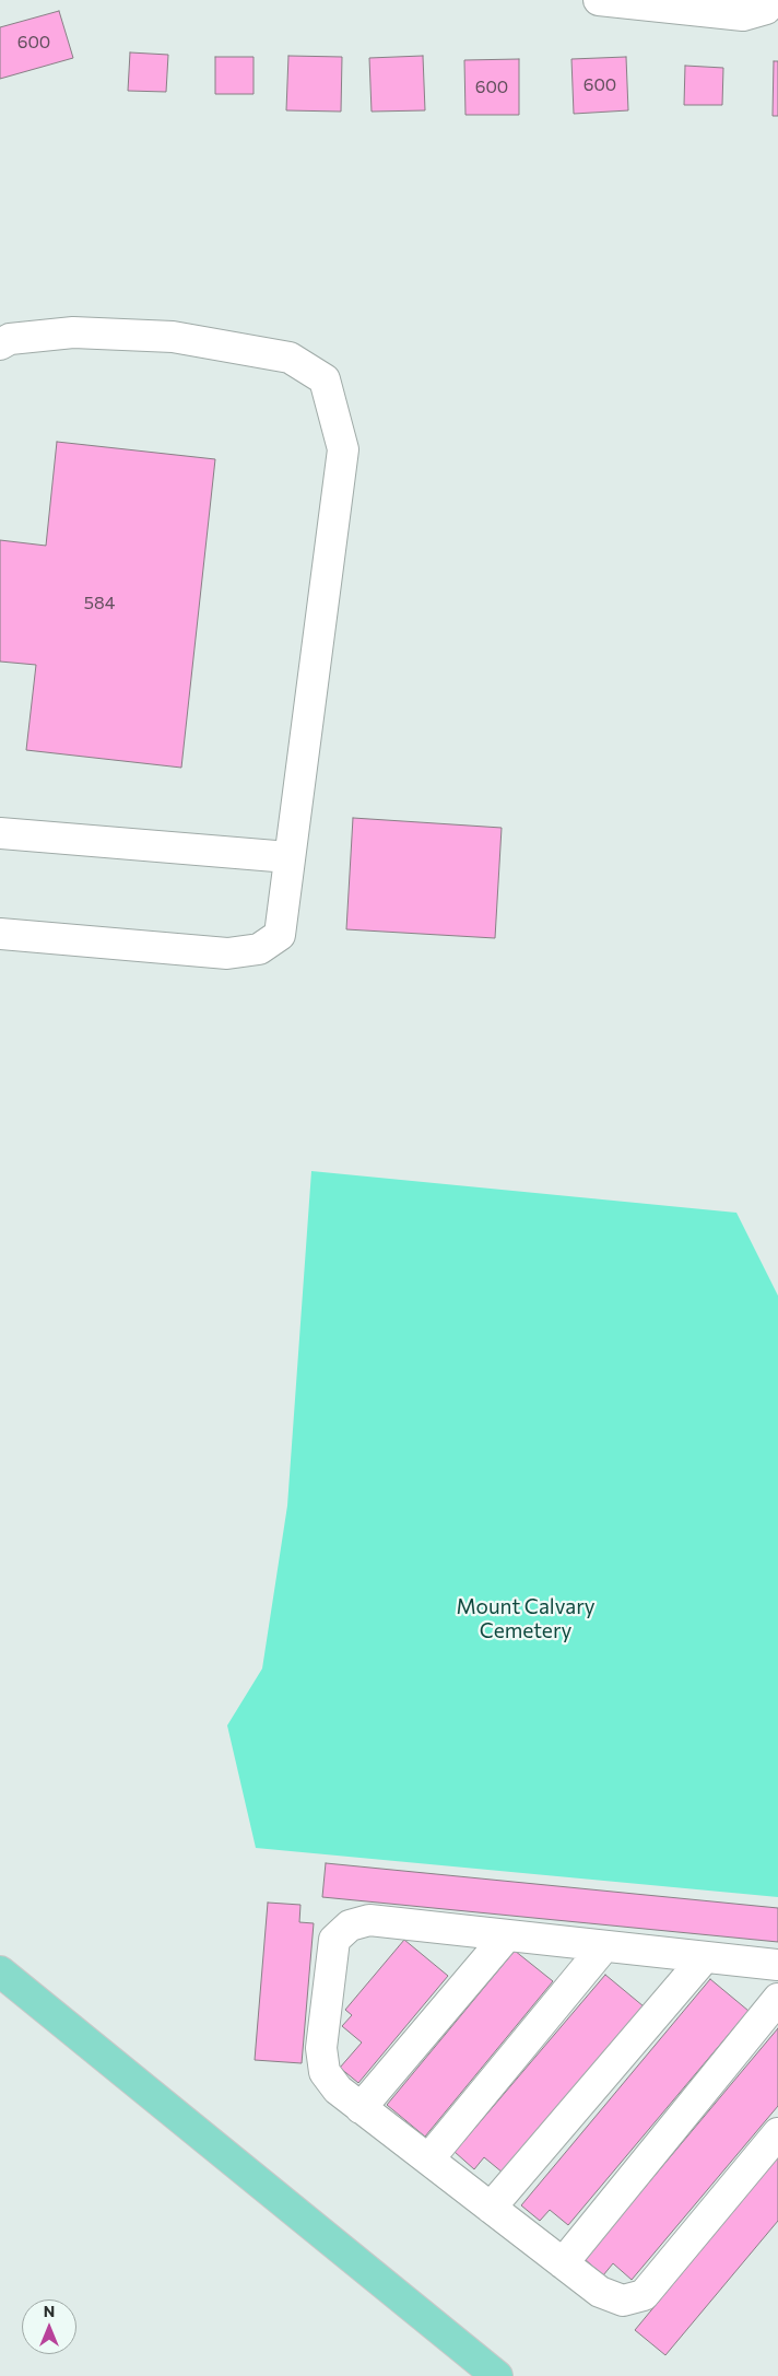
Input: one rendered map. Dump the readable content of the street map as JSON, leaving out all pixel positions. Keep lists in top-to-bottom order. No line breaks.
{"parks":["Mount Calvary Cemetery"],"house_numbers":["600","600","600","584"],"north":"top"}
